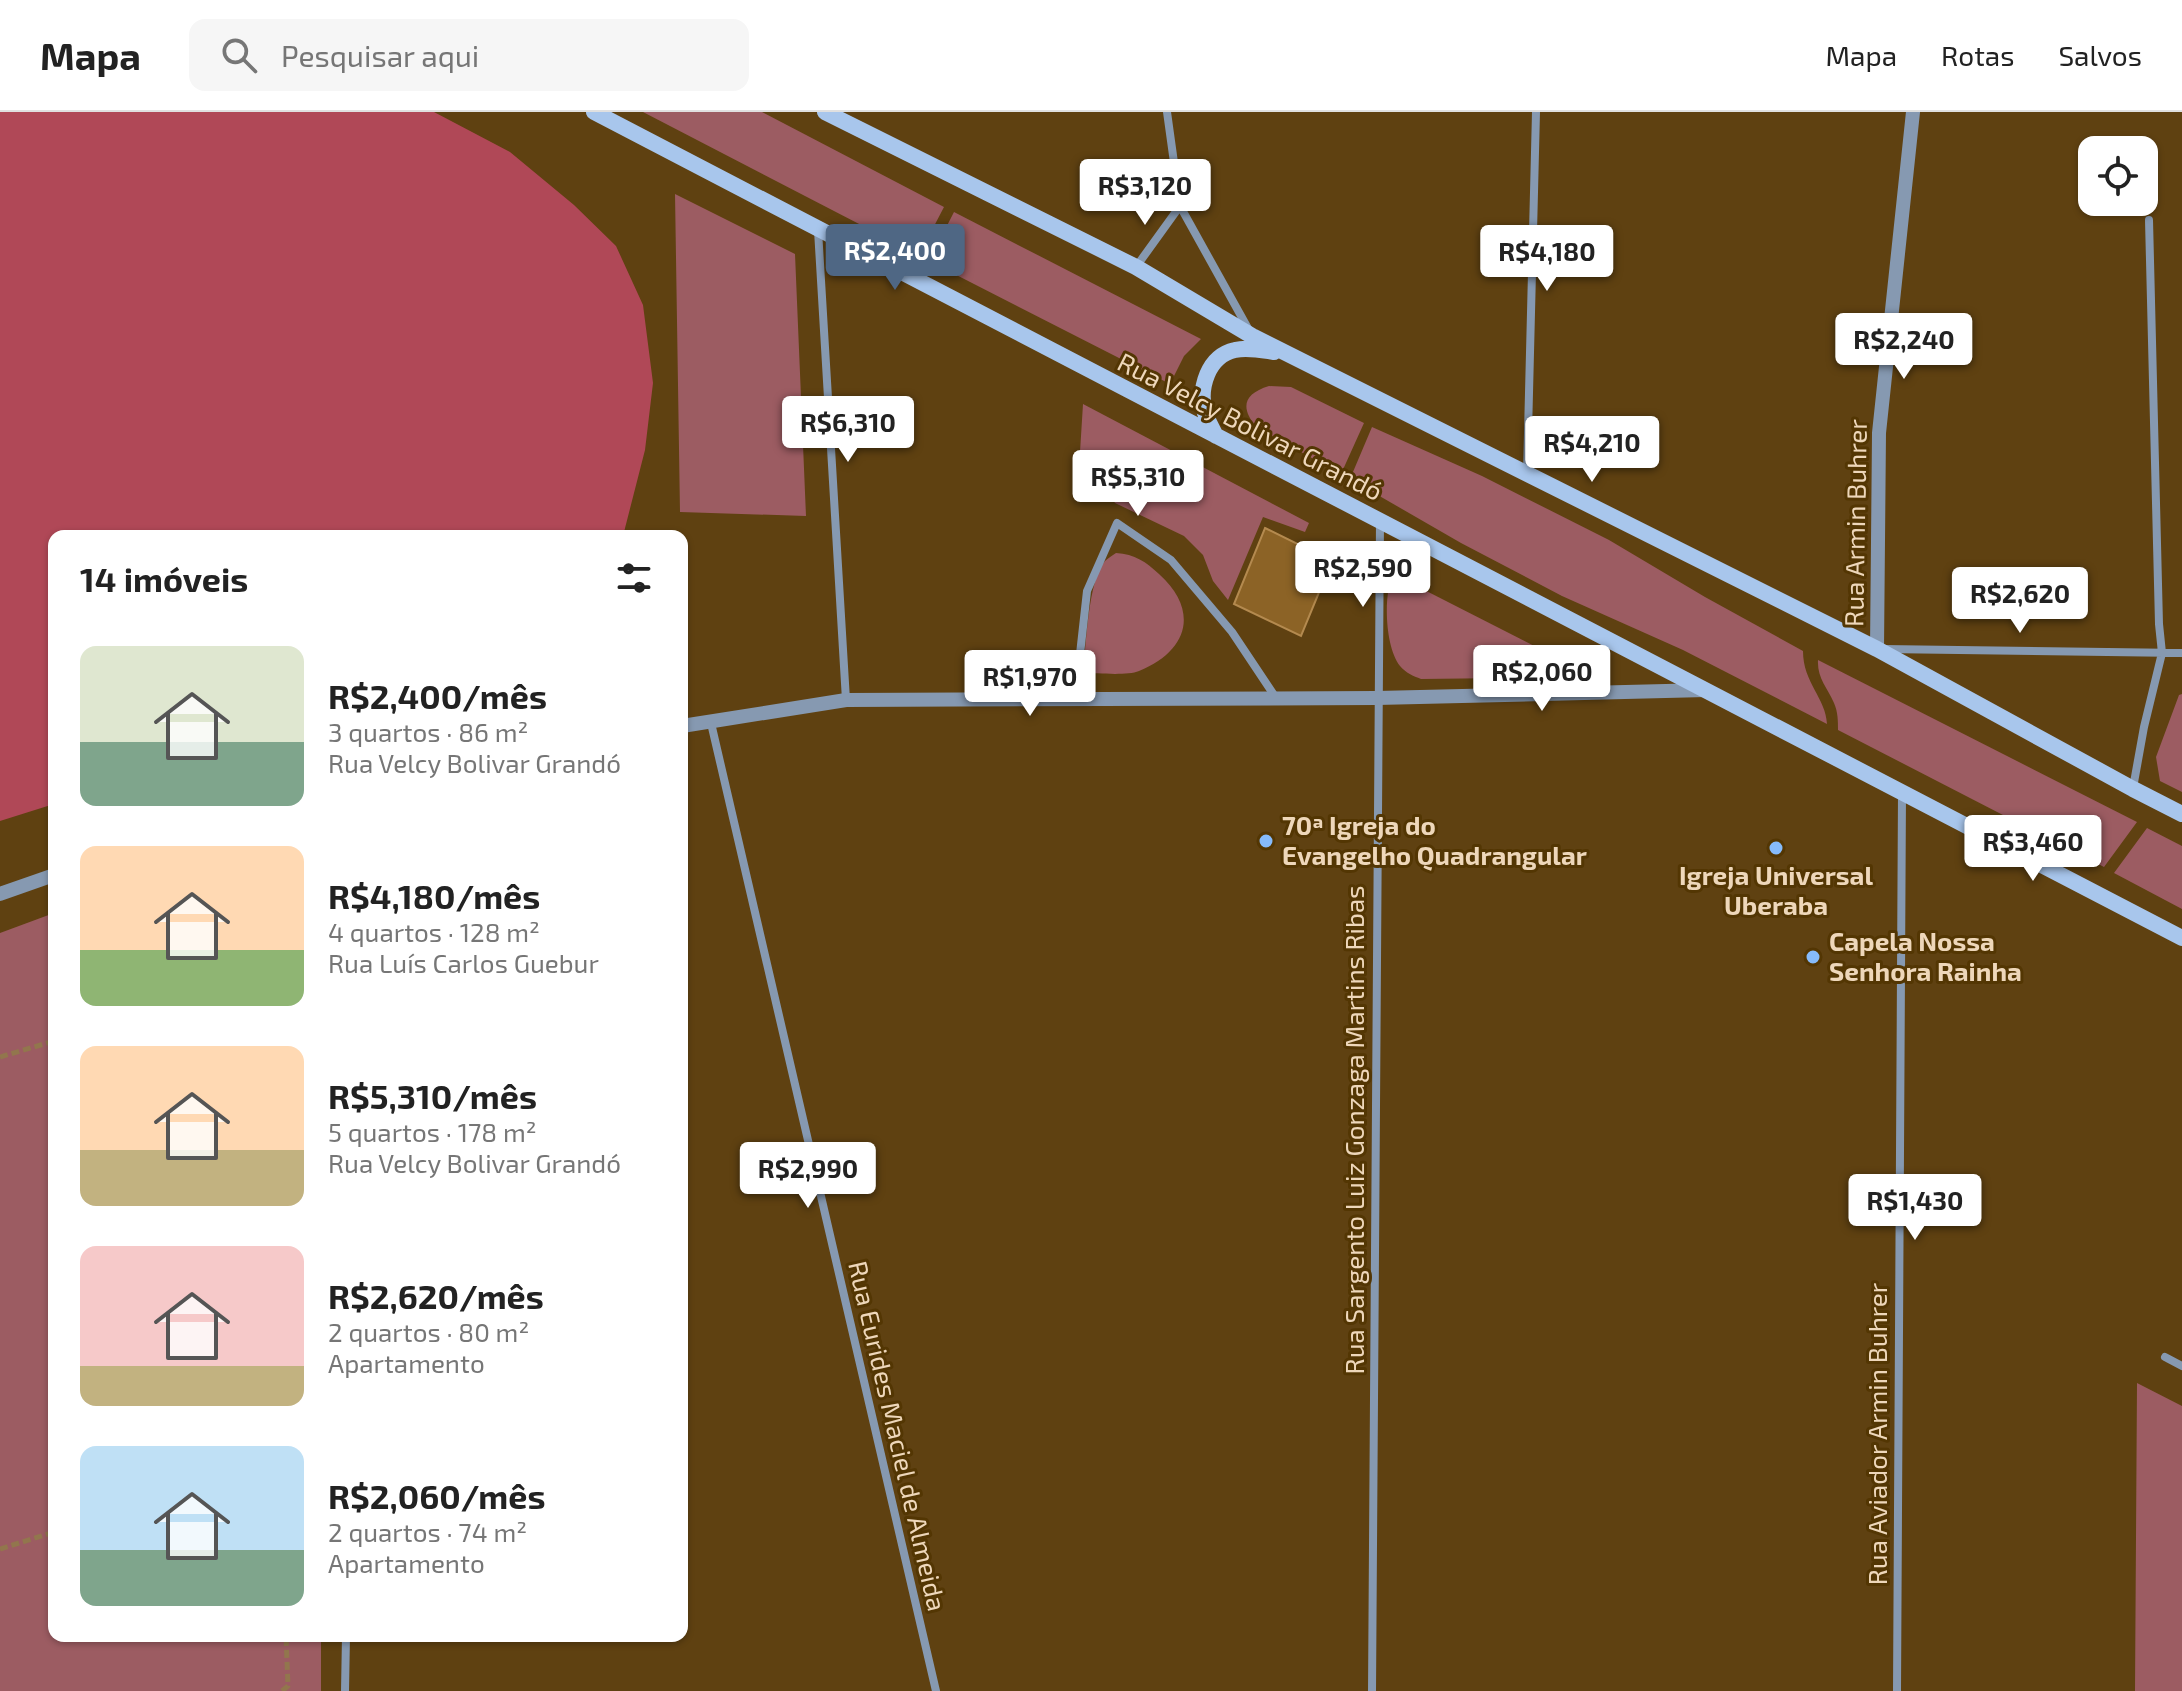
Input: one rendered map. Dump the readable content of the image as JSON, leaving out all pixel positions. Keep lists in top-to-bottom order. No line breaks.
{"streets":{"main road":["Rua Velcy Bolivar Grandó"],"street":["Rua Armin Buhrer","Rua Sargento Luiz Gonzaga Martins Ribas","Rua Aviador Armin Buhrer","Rua Eurides Maciel de Almeida"]},"crossings":[["Rua Velcy Bolivar Grandó","Rua Sargento Luiz Gonzaga Martins Ribas"],["Rua Velcy Bolivar Grandó","Rua Aviador Armin Buhrer"]],"places":["70ª Igreja do Evangelho Quadrangular","Igreja Universal Uberaba","Capela Nossa Senhora Rainha"],"page":{"header":"Mapa","search":"Pesquisar aqui","nav":["Mapa","Rotas","Salvos"],"price":["R$3,120","R$2,400","R$4,180","R$2,240","R$6,310","R$4,210","R$5,310","R$2,590","R$2,620","R$2,060","R$1,970","R$3,460","R$2,990","R$1,430"],"heading":"14 imóveis","list":[{"name":"R$2,400/mês","note":"3 quartos · 86 m² · Rua Velcy Bolivar Grandó"},{"name":"R$4,180/mês","note":"4 quartos · 128 m² · Rua Luís Carlos Guebur"},{"name":"R$5,310/mês","note":"5 quartos · 178 m² · Rua Velcy Bolivar Grandó"},{"name":"R$2,620/mês","note":"2 quartos · 80 m² · Apartamento"},{"name":"R$2,060/mês","note":"2 quartos · 74 m² · Apartamento"}]}}
